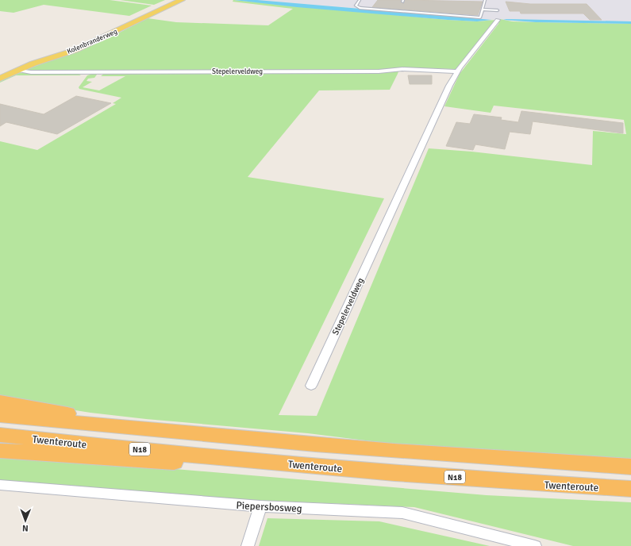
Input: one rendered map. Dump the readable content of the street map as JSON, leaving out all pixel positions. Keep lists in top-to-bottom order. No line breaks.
{"streets":{"highway":["Twenteroute","N18"],"main road":["Kolenbranderweg"],"street":["Stepelerveldweg","Piepersbosweg"]},"crossings":[["Kolenbranderweg","Stepelerveldweg"],["Twenteroute","N18"]],"north":"bottom"}
